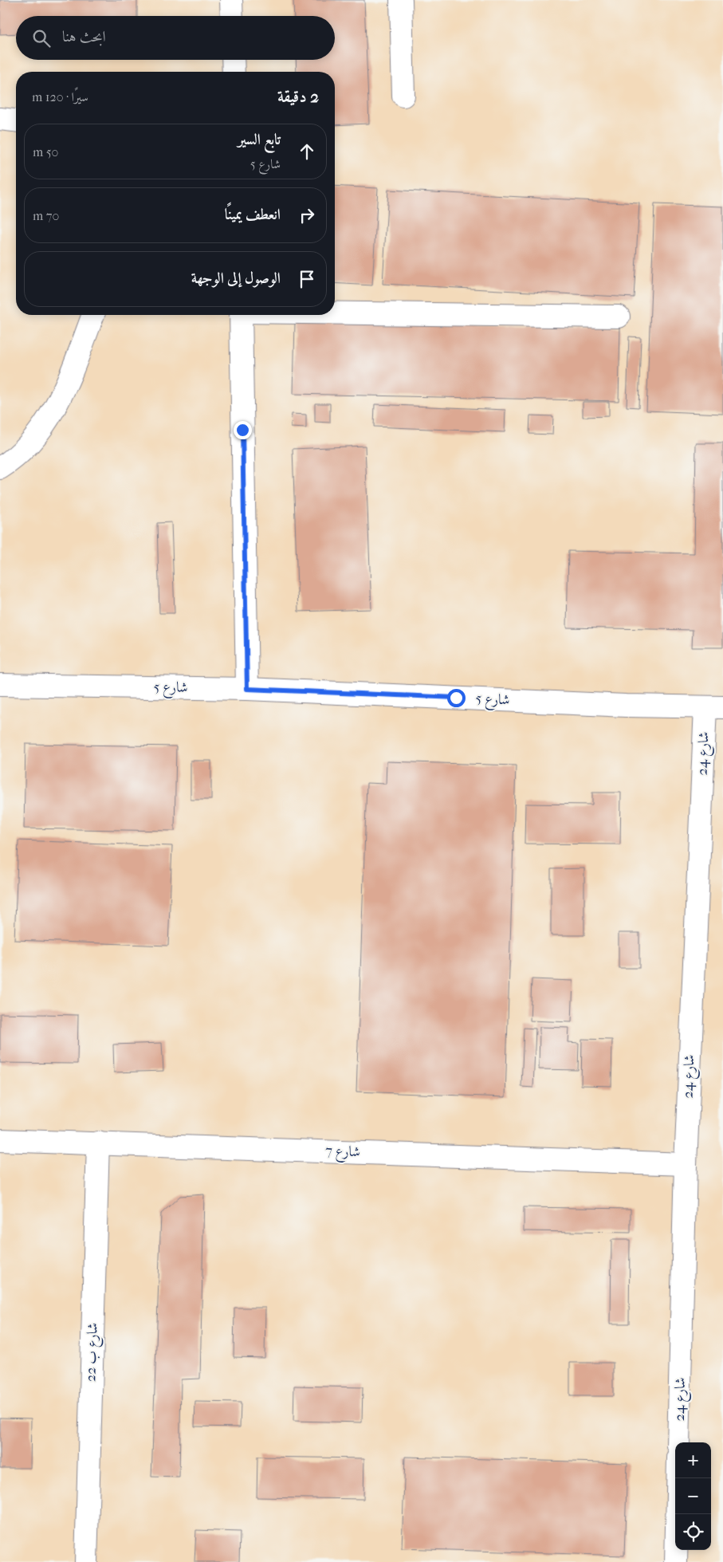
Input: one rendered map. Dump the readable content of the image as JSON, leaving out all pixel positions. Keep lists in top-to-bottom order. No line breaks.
{"streets":{"street":["شارع 5","شارع 24","شارع 7","شارع ب 22"]},"crossings":[["شارع 5","شارع 24"],["شارع 24","شارع 7"],["شارع 7","شارع ب 22"]],"page":{"search":"ابحث هنا","heading":["2 دقيقة","سيرًا · 120 m"],"list":[["تابع السير","شارع 5","50 m"],["انعطف يمينًا","70 m"],"الوصول إلى الوجهة"],"map_buttons":["+","−"]}}
